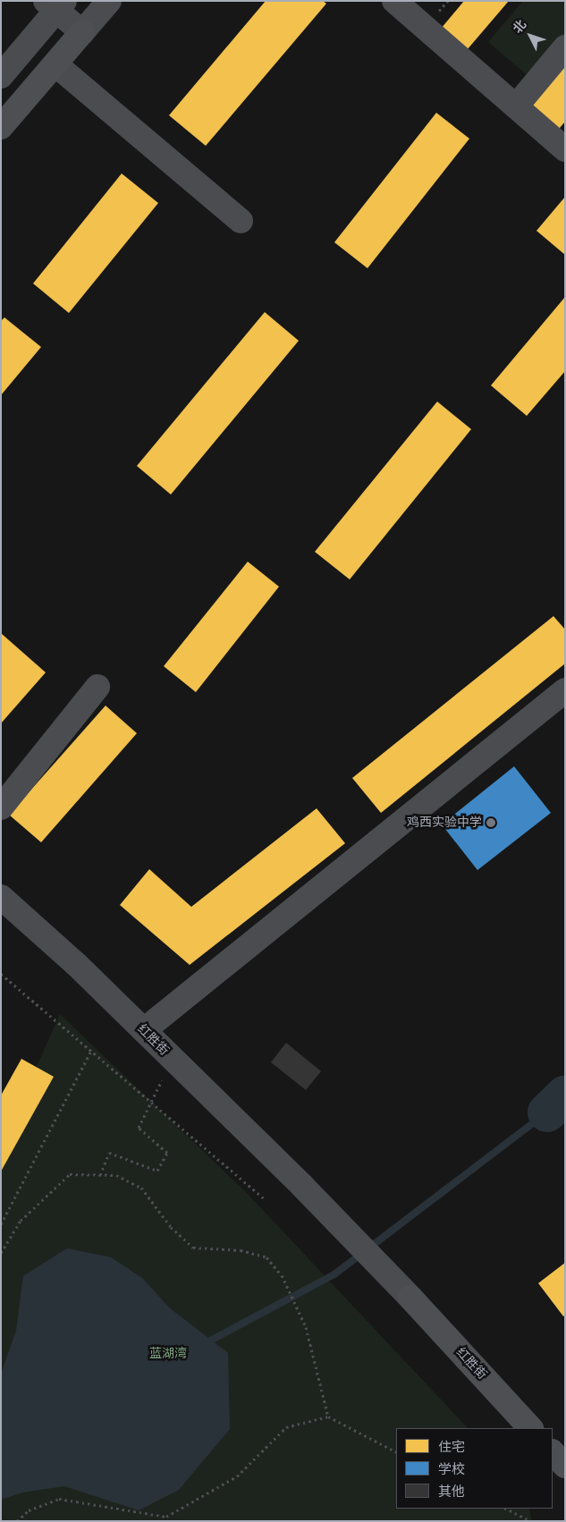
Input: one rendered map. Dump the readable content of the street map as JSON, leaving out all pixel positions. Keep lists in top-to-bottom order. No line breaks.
{"streets":{"main road":["红胜街"]},"parks":["蓝湖湾"],"places":["鸡西实验中学"],"legend":["住宅","学校","其他"],"north":"top left"}
